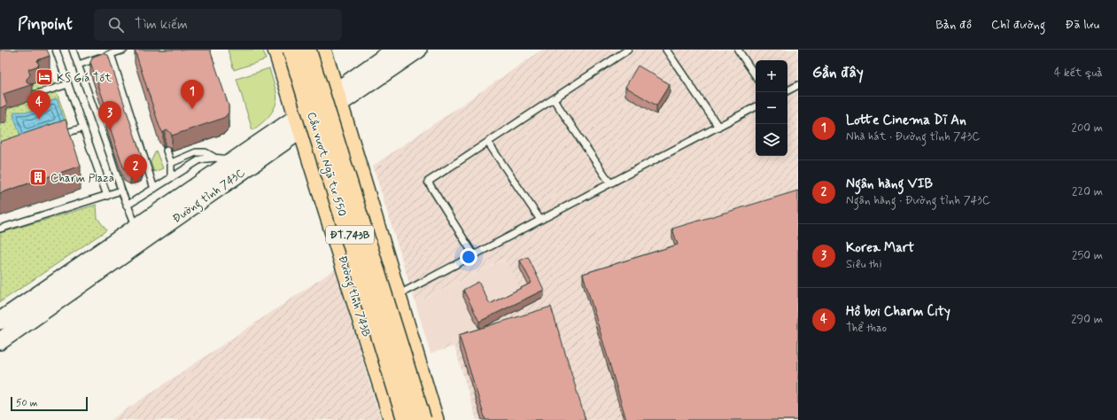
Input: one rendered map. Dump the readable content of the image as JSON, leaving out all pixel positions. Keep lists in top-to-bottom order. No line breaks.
{"streets":{"main road":["Cầu vượt Ngã tư 550","Đường tỉnh 743C","ĐT.743B","Đường tỉnh 743B"]},"crossings":[["Đường tỉnh 743C","ĐT.743B"],["Đường tỉnh 743C","Đường tỉnh 743B"]],"places":{"hotel":["KS Giá Tốt"],"building":["Charm Plaza"]},"scale_bar":"50 m","page":{"header":"Pinpoint","search":"Tìm kiếm","nav":["Bản đồ","Chỉ đường","Đã lưu"],"heading":["Gần đây","4 kết quả"],"map_buttons":["+","−"],"pins":["1","4","3","2"],"list":[{"mark":"1","name":"Lotte Cinema Dĩ An","note":"Nhà hát · Đường tỉnh 743C","value":"200 m"},{"mark":"2","name":"Ngân hàng VIB","note":"Ngân hàng · Đường tỉnh 743C","value":"220 m"},{"mark":"3","name":"Korea Mart","note":"Siêu thị","value":"250 m"},{"mark":"4","name":"Hồ bơi Charm City","note":"Thể thao","value":"290 m"}],"scale":"50 m"}}
